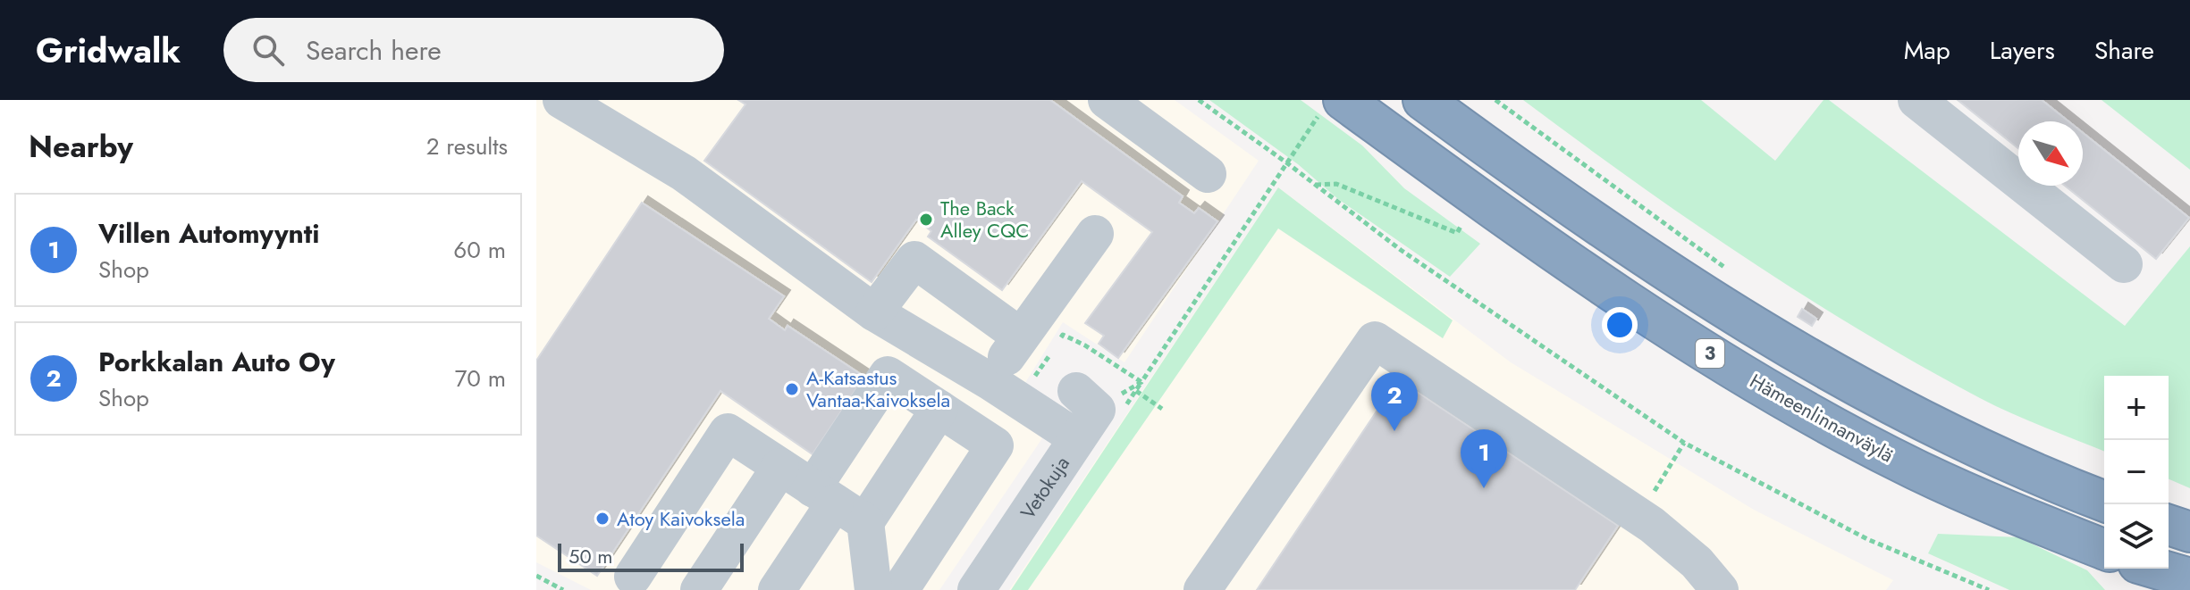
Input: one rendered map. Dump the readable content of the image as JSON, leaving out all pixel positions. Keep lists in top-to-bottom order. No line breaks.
{"streets":{"highway":["3","Hämeenlinnanväylä"],"street":["Vetokuja"]},"places":["The Back Alley CQC","A-Katsastus Vantaa-Kaivoksela","Atoy Kaivoksela"],"scale_bar":"50 m","north":"bottom right","page":{"header":"Gridwalk","search":"Search here","nav":["Map","Layers","Share"],"heading":["Nearby","2 results"],"list":[{"mark":"1","name":"Villen Automyynti","note":"Shop","value":"60 m"},{"mark":"2","name":"Porkkalan Auto Oy","note":"Shop","value":"70 m"}],"pins":["2","1"],"map_buttons":["+","−"],"scale":"50 m"}}
